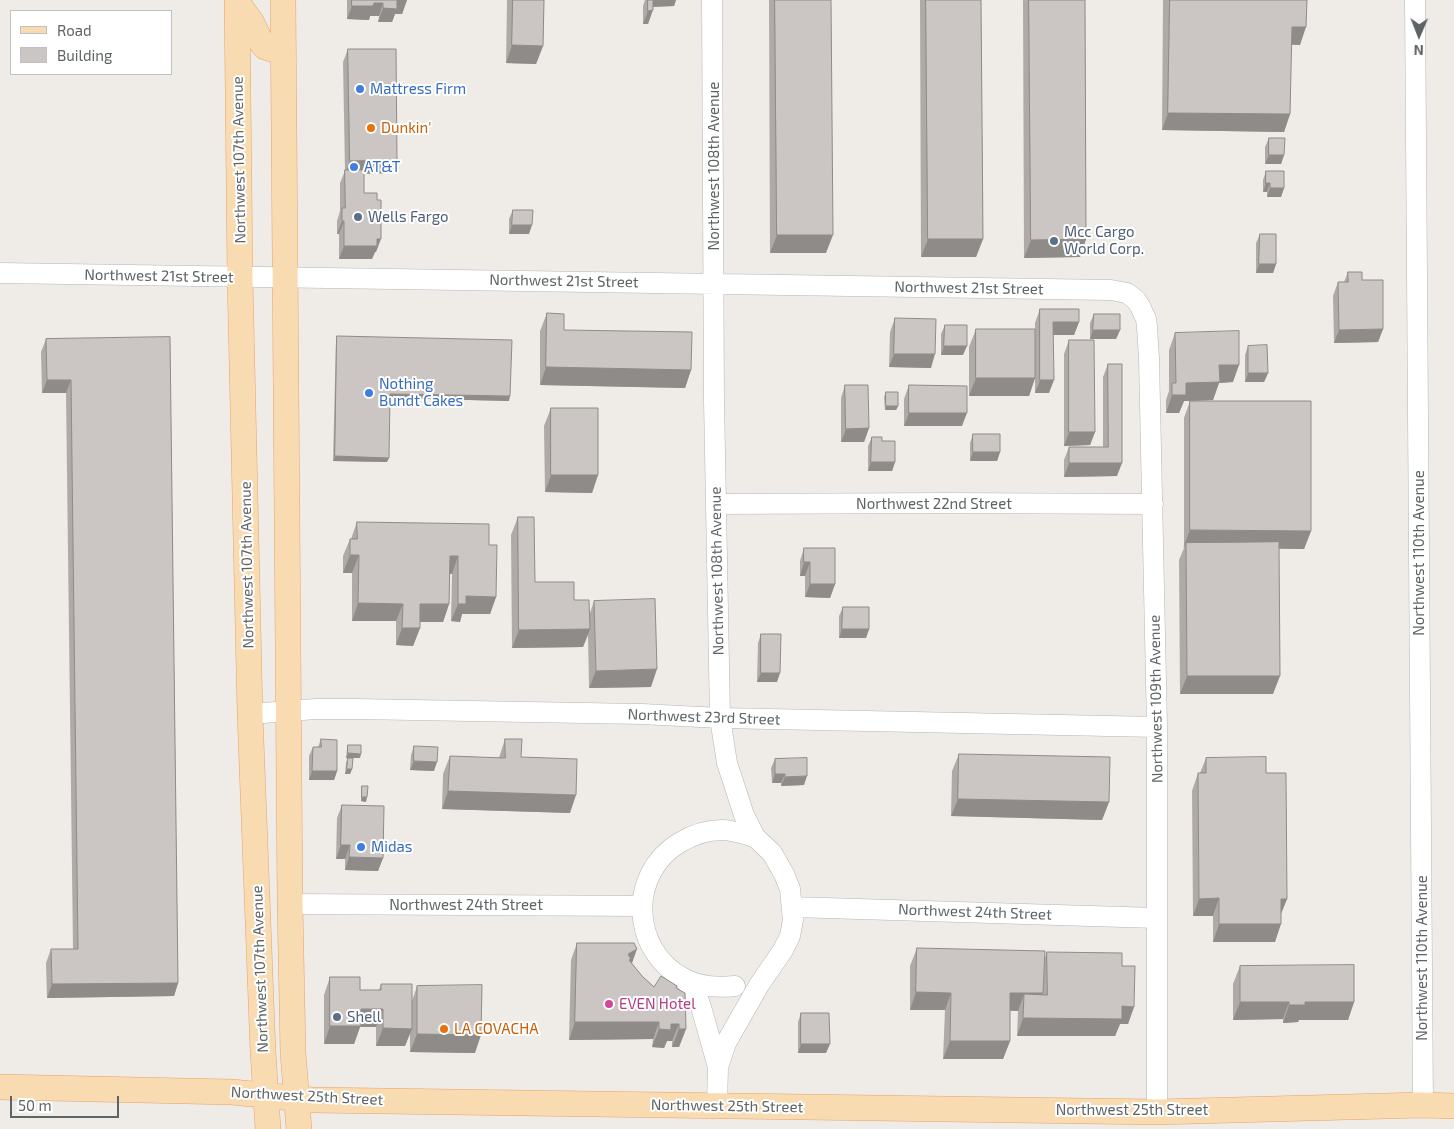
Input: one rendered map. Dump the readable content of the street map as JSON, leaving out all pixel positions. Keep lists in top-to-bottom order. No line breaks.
{"streets":{"main road":["Northwest 107th Avenue","Northwest 25th Street"],"street":["Northwest 108th Avenue","Northwest 21st Street","Northwest 22nd Street","Northwest 110th Avenue","Northwest 109th Avenue","Northwest 23rd Street","Northwest 24th Street"]},"crossings":[["Northwest 107th Avenue","Northwest 21st Street"],["Northwest 107th Avenue","Northwest 23rd Street"],["Northwest 107th Avenue","Northwest 24th Street"],["Northwest 107th Avenue","Northwest 25th Street"],["Northwest 108th Avenue","Northwest 21st Street"],["Northwest 108th Avenue","Northwest 22nd Street"],["Northwest 108th Avenue","Northwest 23rd Street"],["Northwest 108th Avenue","Northwest 24th Street"],["Northwest 108th Avenue","Northwest 25th Street"],["Northwest 21st Street","Northwest 109th Avenue"],["Northwest 22nd Street","Northwest 109th Avenue"],["Northwest 110th Avenue","Northwest 25th Street"],["Northwest 109th Avenue","Northwest 23rd Street"],["Northwest 109th Avenue","Northwest 24th Street"],["Northwest 109th Avenue","Northwest 25th Street"]],"places":["Mattress Firm","Dunkin'","AT&T","Wells Fargo","Mcc Cargo World Corp.","Nothing Bundt Cakes","Midas","EVEN Hotel","Shell","LA COVACHA"],"legend":["Road","Building"],"scale_bar":"50 m","north":"bottom"}
